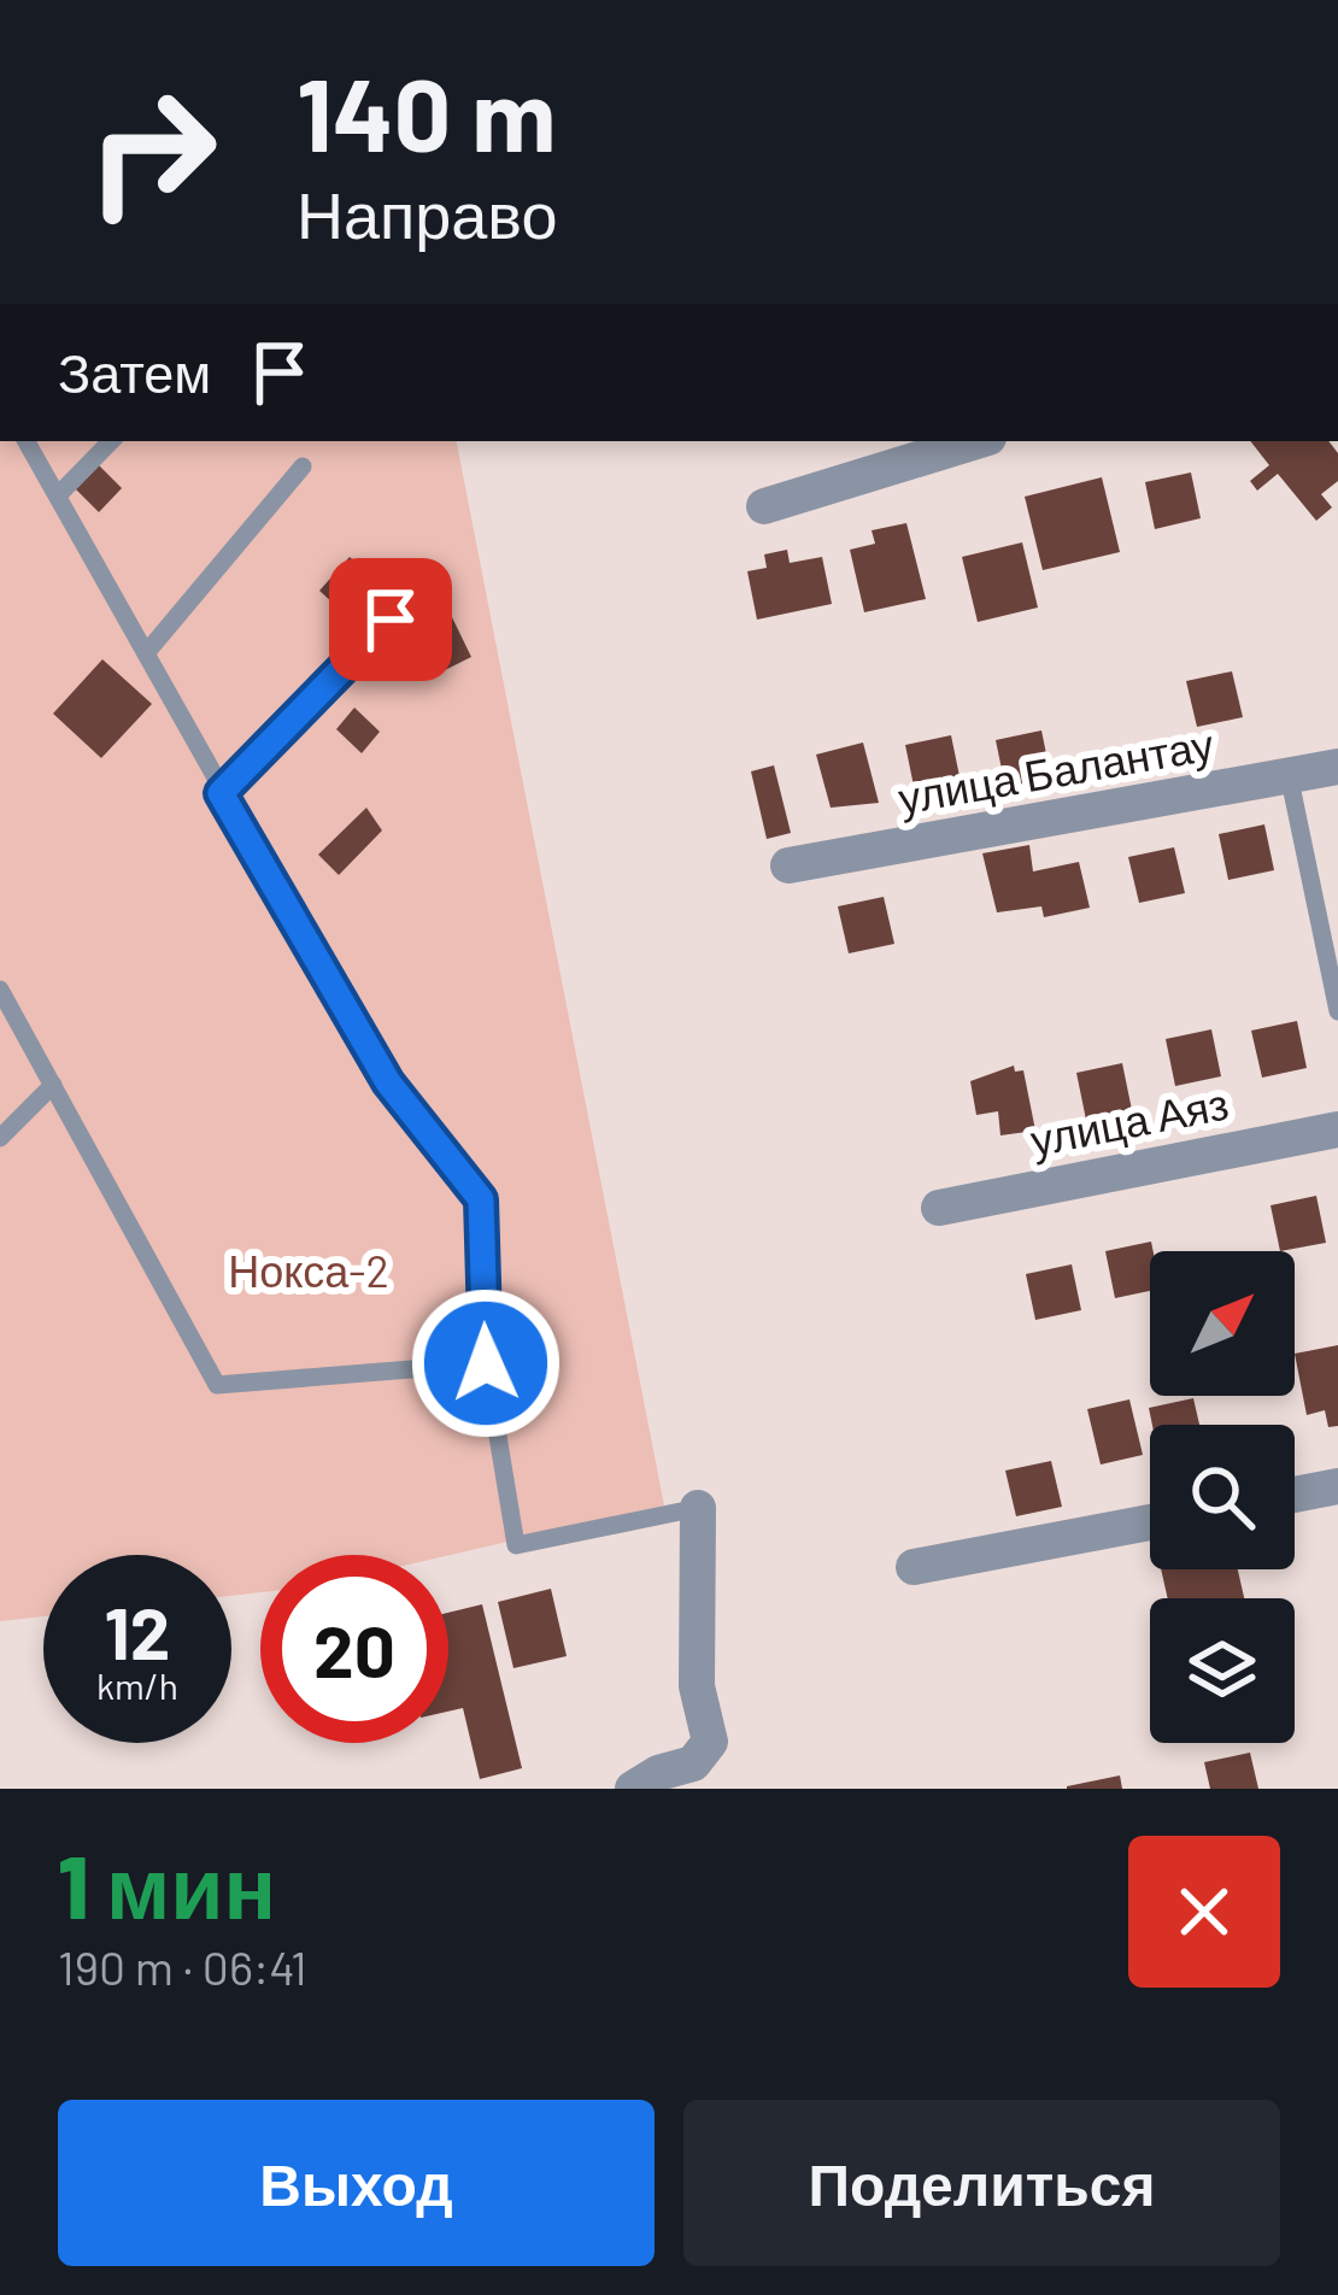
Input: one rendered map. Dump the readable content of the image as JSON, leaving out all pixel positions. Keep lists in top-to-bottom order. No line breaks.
{"streets":{"street":["улица Балантау","улица Аяз"]},"parks":["Нокса-2"],"north":"top right","page":{"turn":["140 m","Направо"],"then":"Затем","speed":"12 km/h","limit":"20","heading":["1 мин","190 m · 06:41"],"buttons":["Выход","Поделиться"]}}
